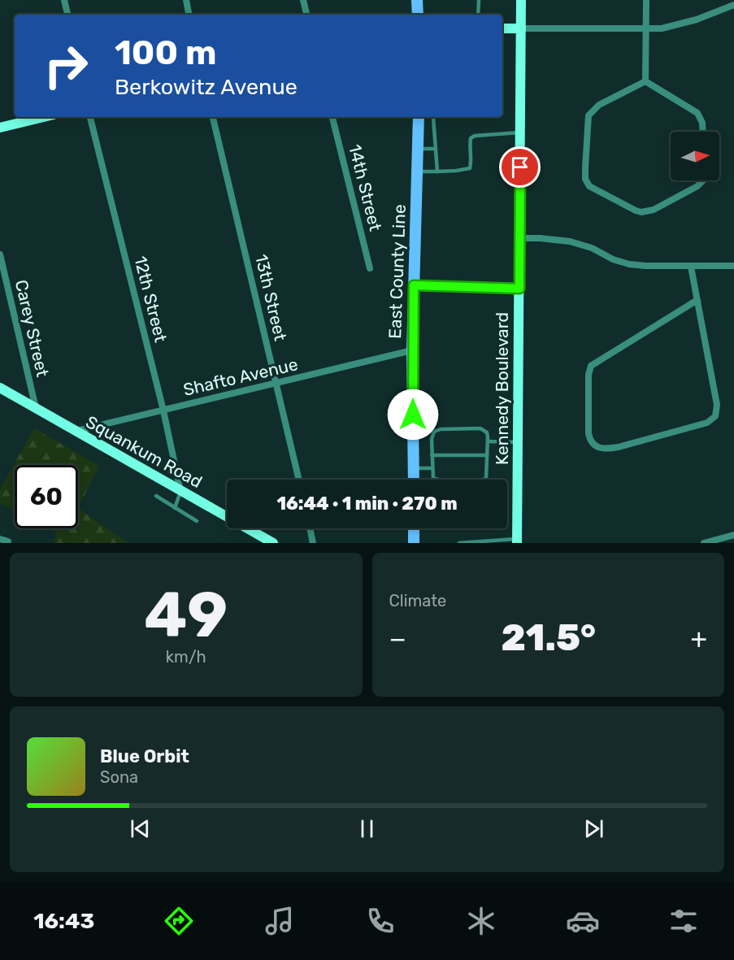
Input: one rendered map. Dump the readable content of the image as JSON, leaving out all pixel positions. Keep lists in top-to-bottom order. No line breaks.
{"streets":{"main road":["East County Line"],"street":["14th Street","13th Street","12th Street","Carey Street","Shafto Avenue","Kennedy Boulevard","Squankum Road"]},"crossings":[["East County Line","Shafto Avenue"],["13th Street","Shafto Avenue"],["12th Street","Shafto Avenue"],["12th Street","Squankum Road"],["Carey Street","Squankum Road"],["Shafto Avenue","Squankum Road"]],"north":"right","page":{"turn":["100 m","Berkowitz Avenue"],"limit":"60","trip":"16:44 · 1 min · 270 m","tile":[["49","km/h"],"Climate"],"heat":["−","21.5°","+"],"song":["Blue Orbit","Sona"],"tabs":"16:43"}}
